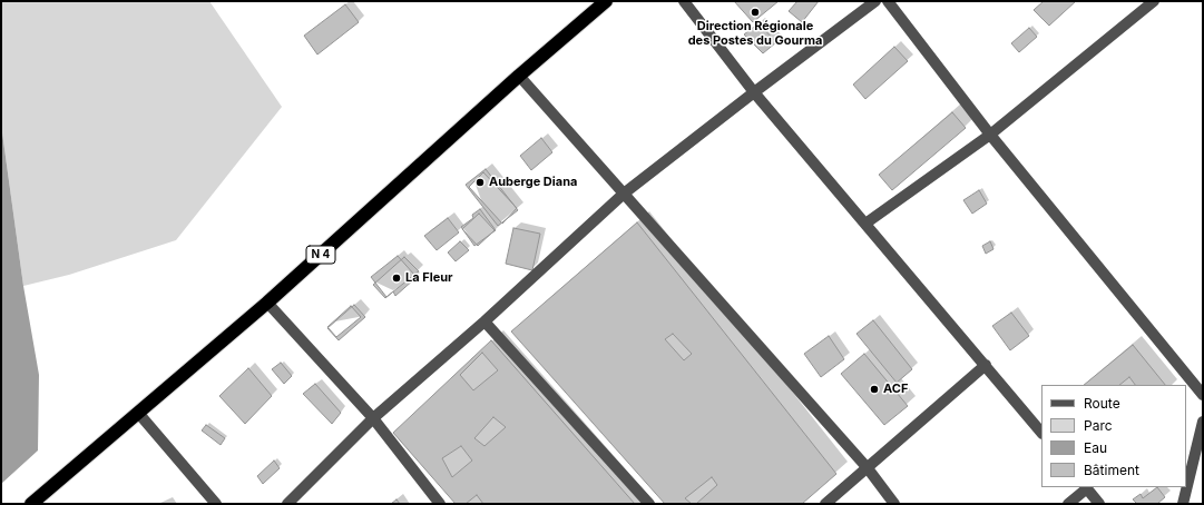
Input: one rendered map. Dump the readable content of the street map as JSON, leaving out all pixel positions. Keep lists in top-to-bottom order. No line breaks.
{"streets":{"highway":["N 4"]},"places":["Direction Régionale des Postes du Gourma","Auberge Diana","La Fleur","ACF"],"legend":["Route","Parc","Eau","Bâtiment"]}
